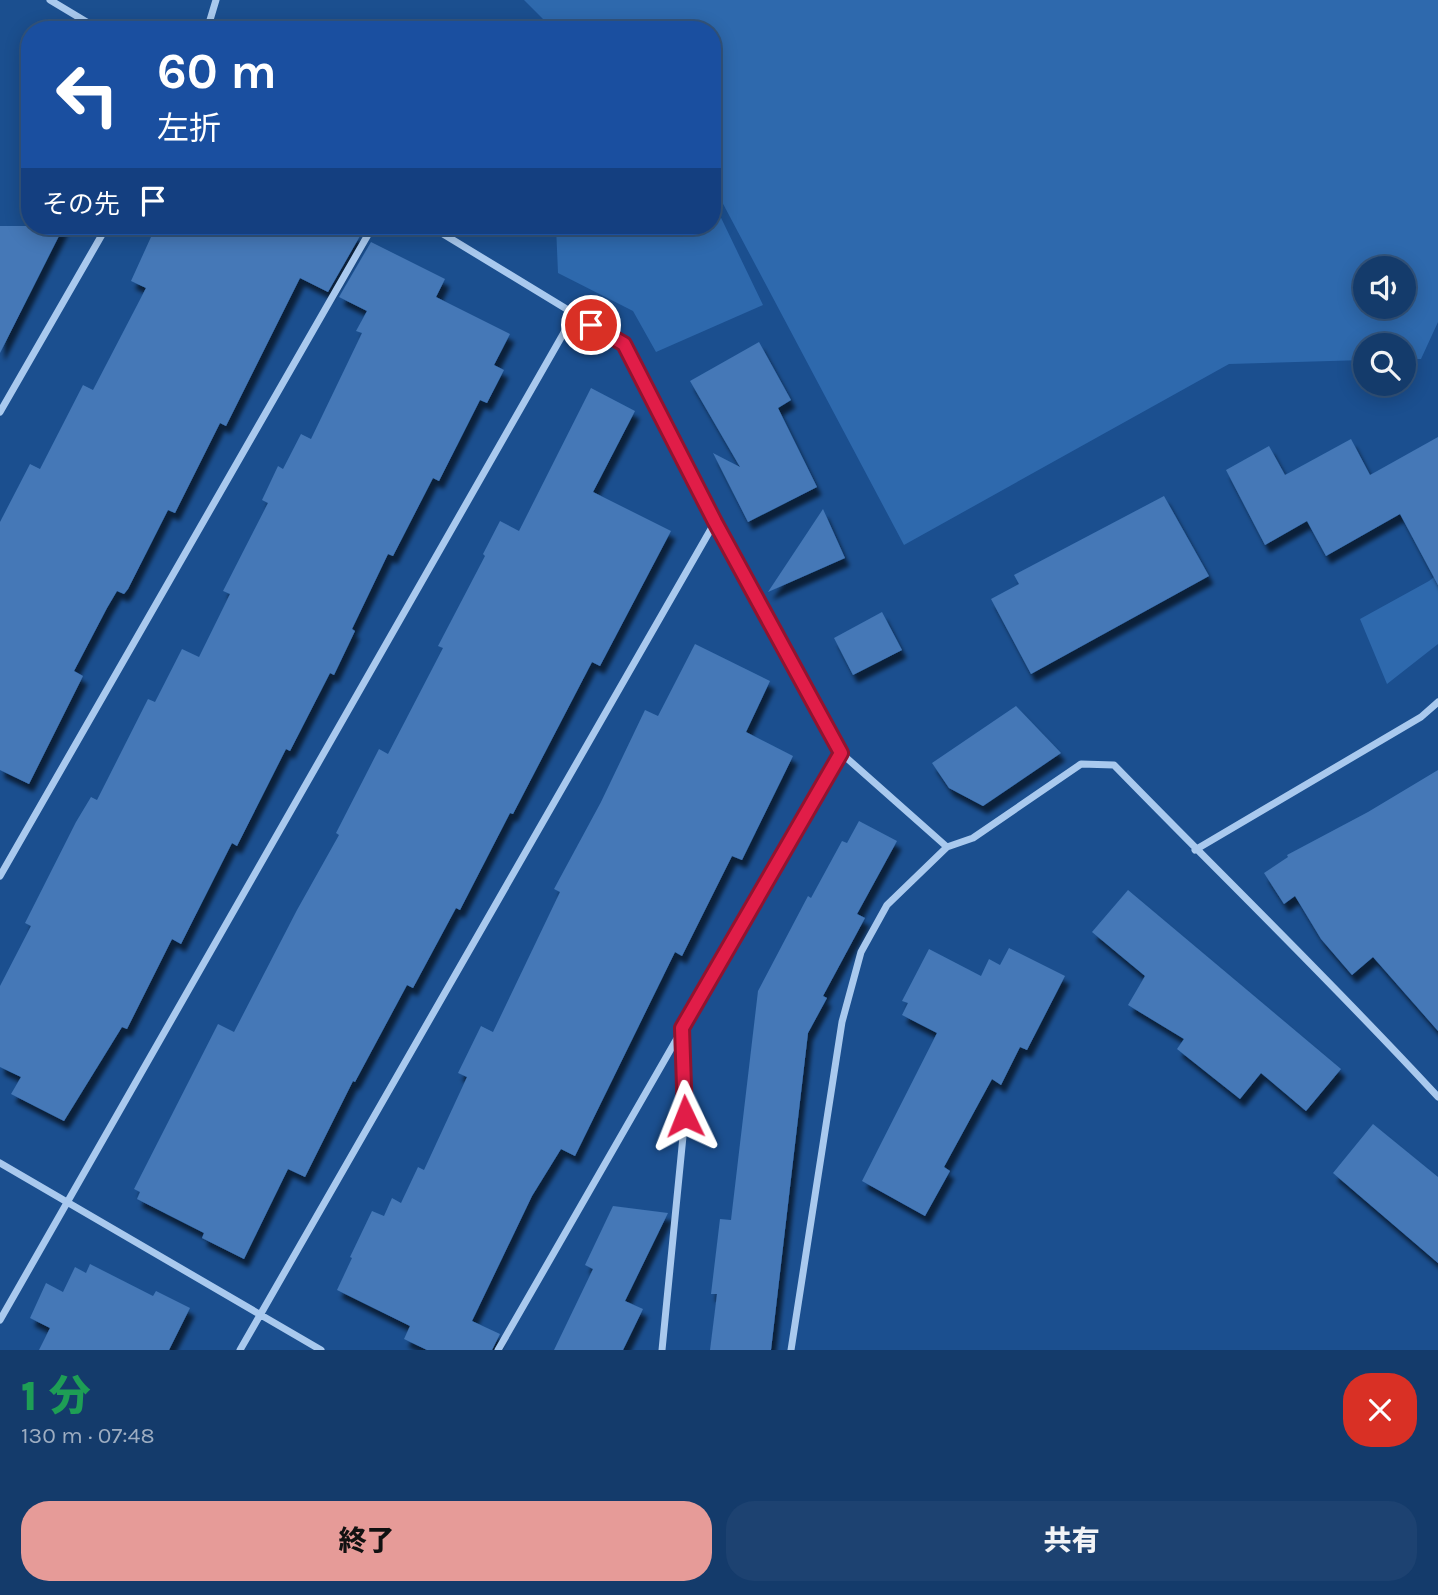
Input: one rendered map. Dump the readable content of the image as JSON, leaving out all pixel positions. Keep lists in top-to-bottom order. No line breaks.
{"page":{"turn":["60 m","左折"],"then":"その先","heading":["1 分","130 m · 07:48"],"buttons":["終了","共有"]}}
